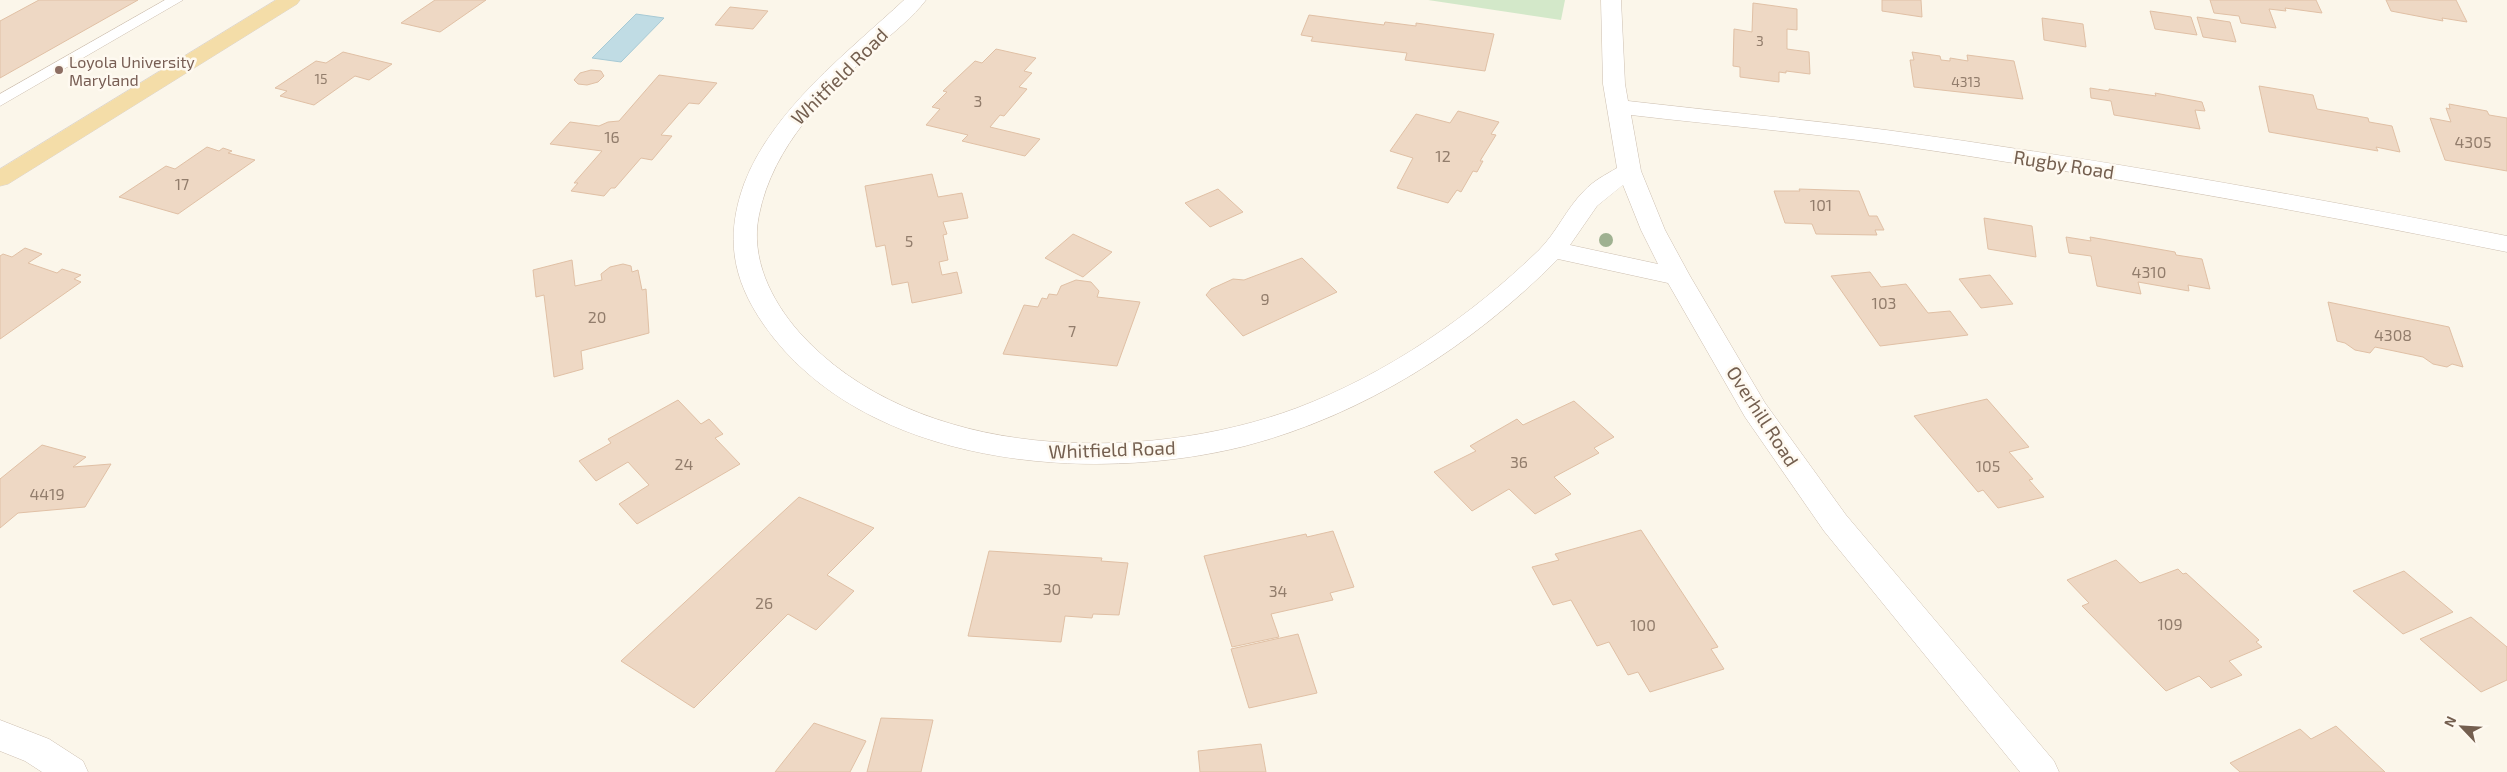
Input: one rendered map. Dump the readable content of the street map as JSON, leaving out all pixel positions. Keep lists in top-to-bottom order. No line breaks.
{"streets":{"street":["Whitfield Road","Rugby Road","Overhill Road"]},"crossings":[["Whitfield Road","Overhill Road"],["Rugby Road","Overhill Road"]],"places":["Loyola University Maryland"],"house_numbers":["3","15","4313","3","16","4305","12","17","101","5","4310","9","103","20","7","4308","36","24","105","4419","30","34","26","109","100"],"north":"top left"}
